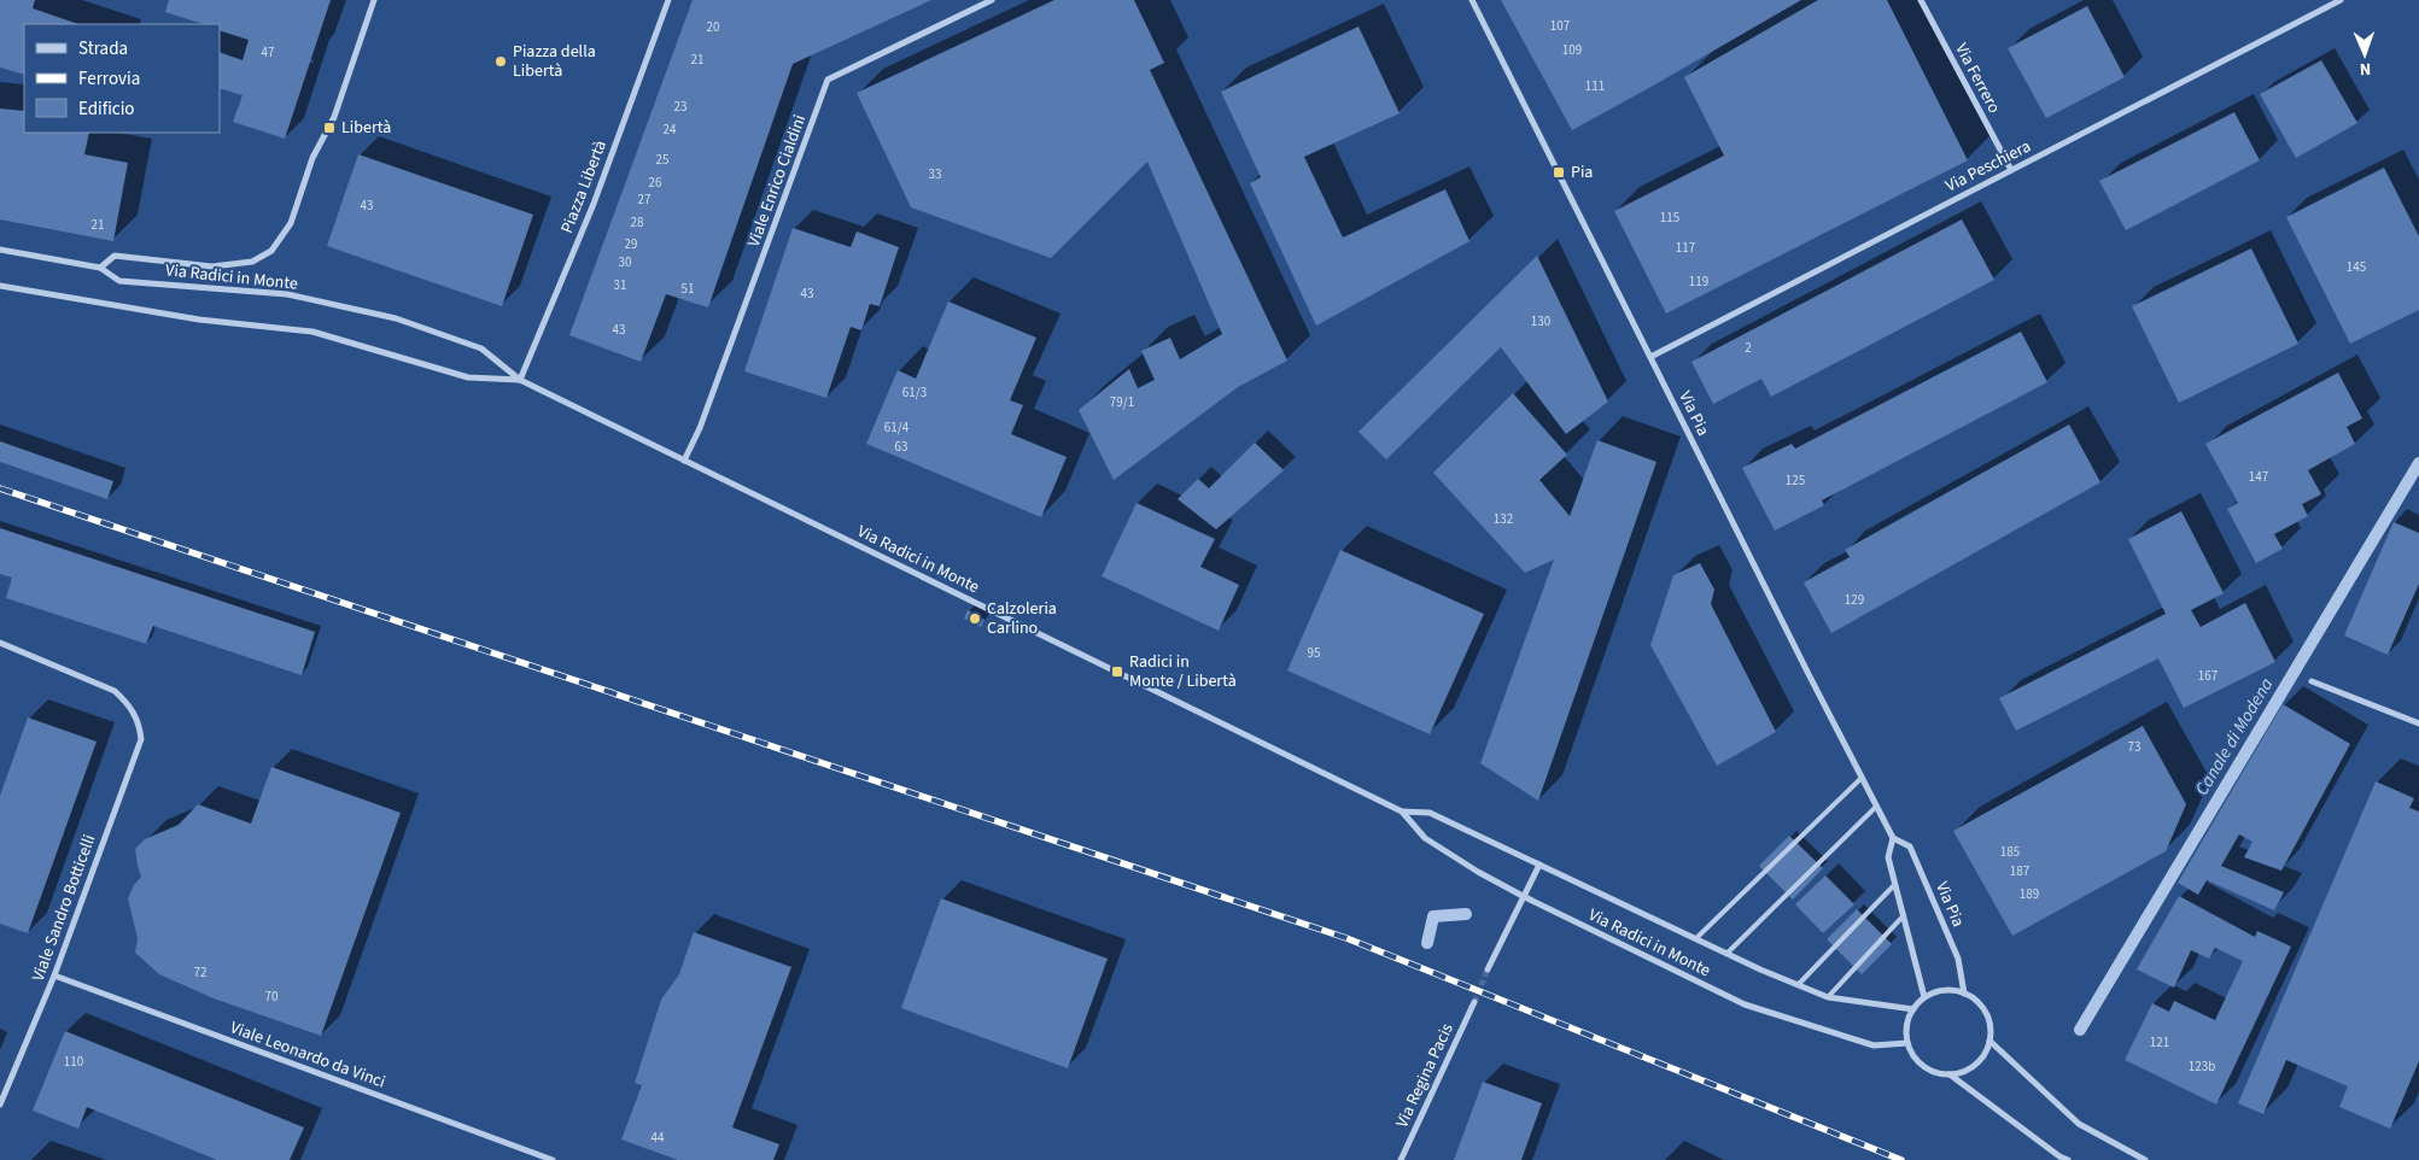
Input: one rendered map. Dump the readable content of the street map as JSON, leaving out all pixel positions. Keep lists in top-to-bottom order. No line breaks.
{"streets":{"street":["Via Ferrero","Via Peschiera","Viale Enrico Cialdini","Piazza Libertà","Via Radici in Monte","Via Pia","Viale Sandro Botticelli","Viale Leonardo da Vinci","Via Regina Pacis"]},"crossings":[["Via Ferrero","Via Peschiera"],["Via Peschiera","Via Pia"],["Viale Enrico Cialdini","Via Radici in Monte"],["Piazza Libertà","Via Radici in Monte"],["Via Radici in Monte","Via Pia"],["Viale Sandro Botticelli","Viale Leonardo da Vinci"]],"water":["Canale di Modena"],"places":{"other":["Piazza della Libertà","Calzoleria Carlino"],"transit":["Libertà","Pia","Radici in Monte / Libertà"]},"house_numbers":["107","20","109","47","21","111","23","24","25","33","26","27","43","115","28","21","29","117","30","145","119","31","51","43","130","43","2","61/3","79/1","61/4","63","147","125","132","129","95","167","73","185","187","189","72","70","121","110","123b","44"],"legend":["Strada","Ferrovia","Edificio"],"north":"bottom"}
